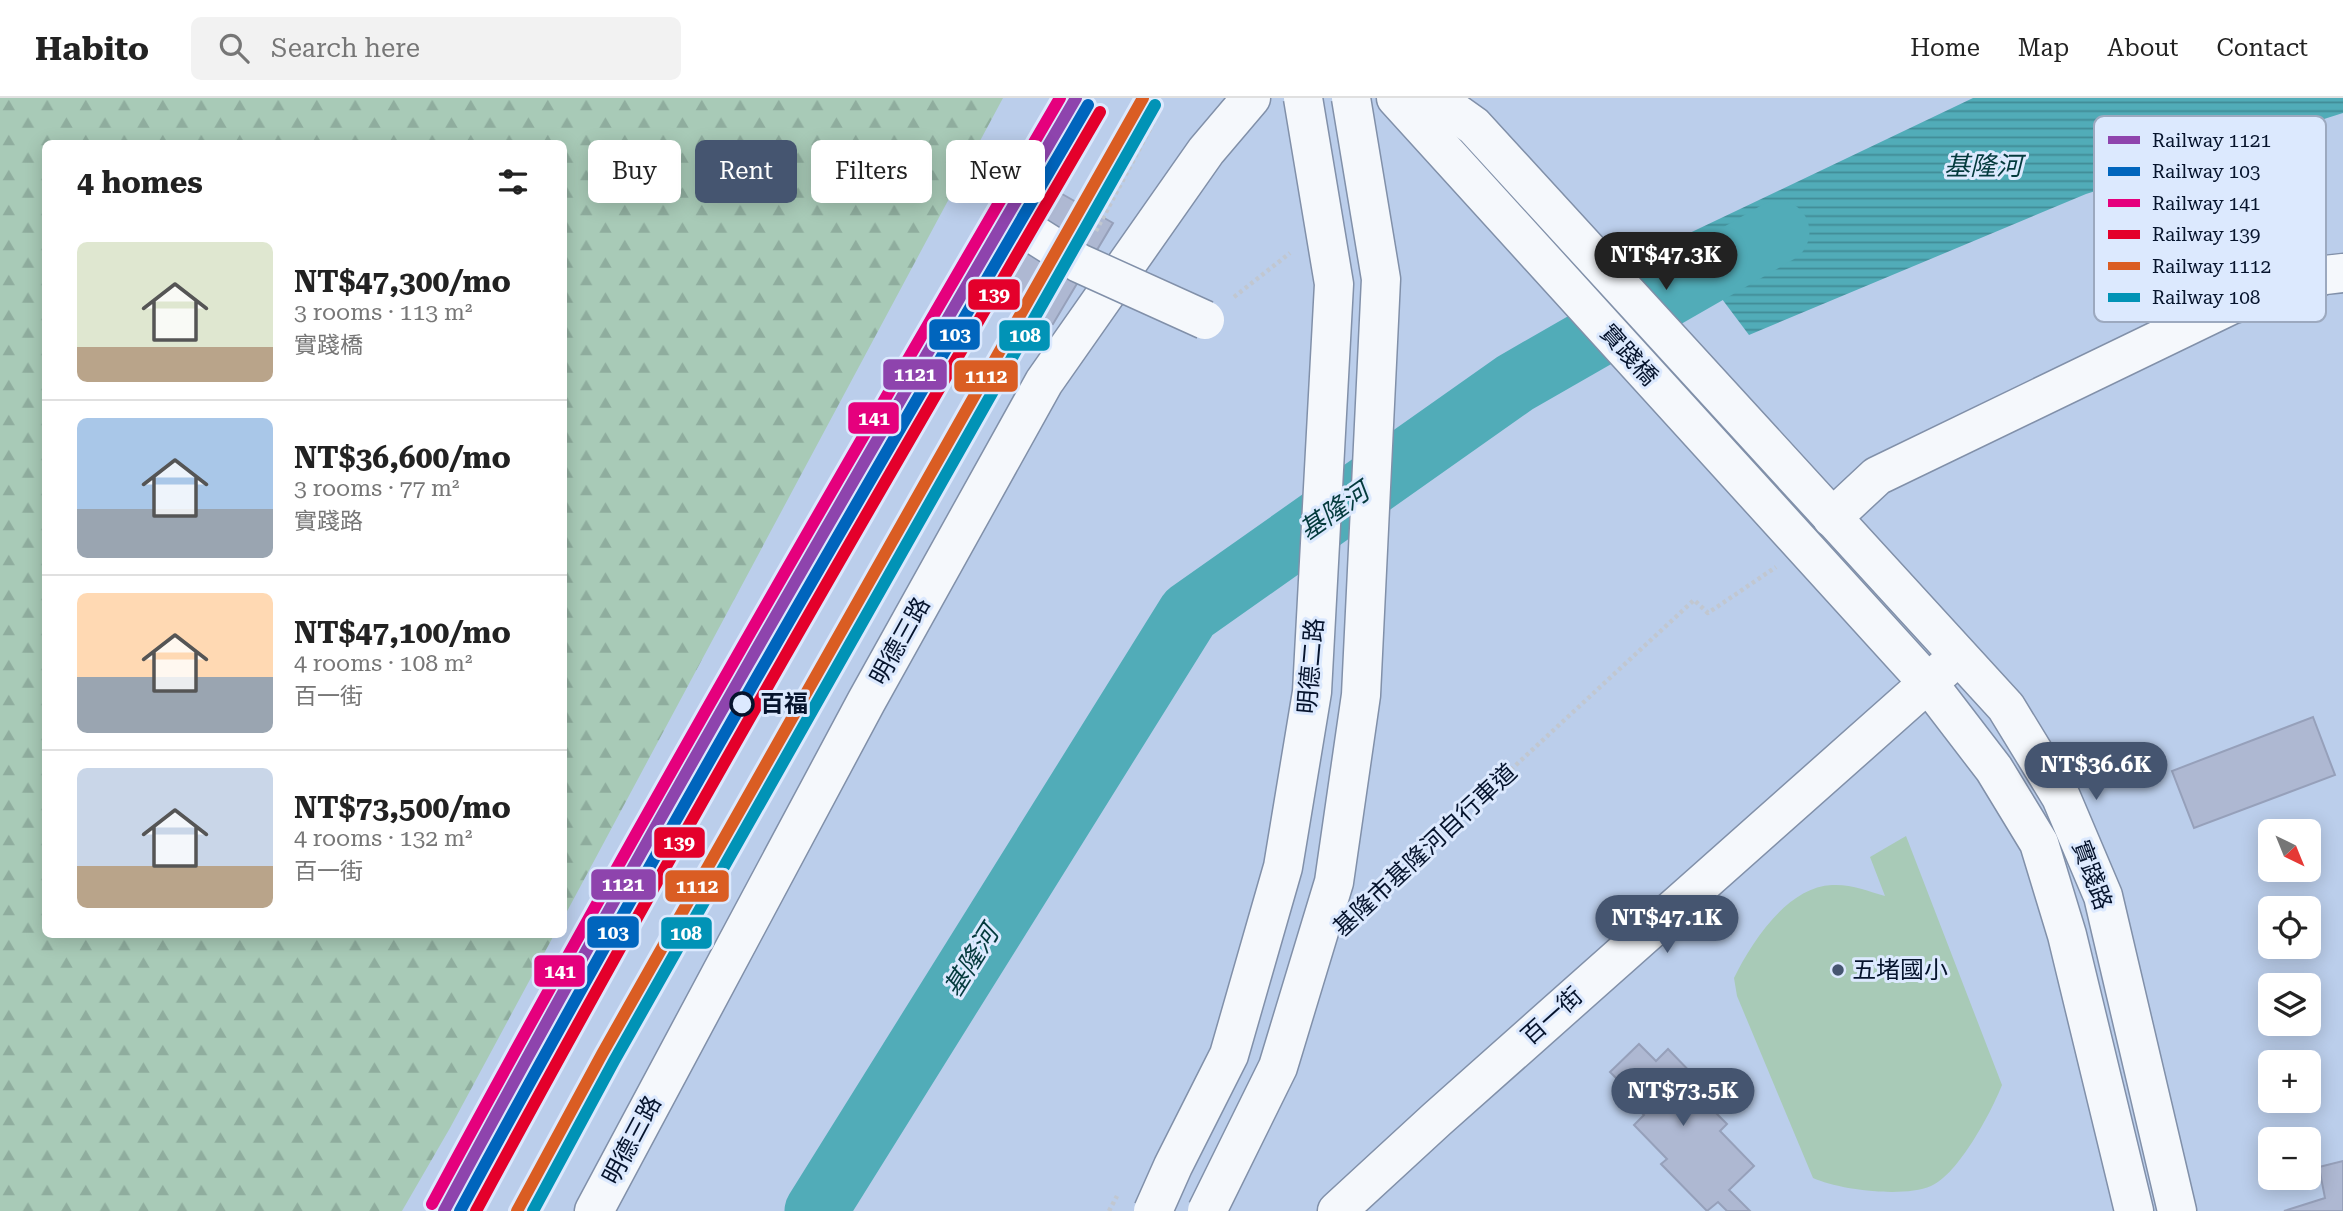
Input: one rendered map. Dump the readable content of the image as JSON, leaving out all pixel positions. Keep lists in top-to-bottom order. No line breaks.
{"streets":{"street":["實踐橋","明德三路","明德二路","實踐路","百一街"],"path":["基隆市基隆河自行車道"]},"crossings":[["實踐橋","實踐路"],["實踐路","百一街"]],"water":["基隆河"],"places":["百福","五堵國小"],"lines":["rail line 1121","rail line 141","rail line 1112","rail line 103","rail line 108","rail line 139"],"legend":["Railway 1121","Railway 103","Railway 141","Railway 139","Railway 1112","Railway 108"],"north":"bottom right","page":{"header":"Habito","search":"Search here","nav":["Home","Map","About","Contact"],"chip":["Buy","Rent","Filters","New"],"heading":"4 homes","list":[{"name":"NT$47,300/mo","note":"3 rooms · 113 m² · 實踐橋"},{"name":"NT$36,600/mo","note":"3 rooms · 77 m² · 實踐路"},{"name":"NT$47,100/mo","note":"4 rooms · 108 m² · 百一街"},{"name":"NT$73,500/mo","note":"4 rooms · 132 m² · 百一街"}],"price":["NT$47.3K","NT$36.6K","NT$47.1K","NT$73.5K"],"map_buttons":["+","−"]}}
